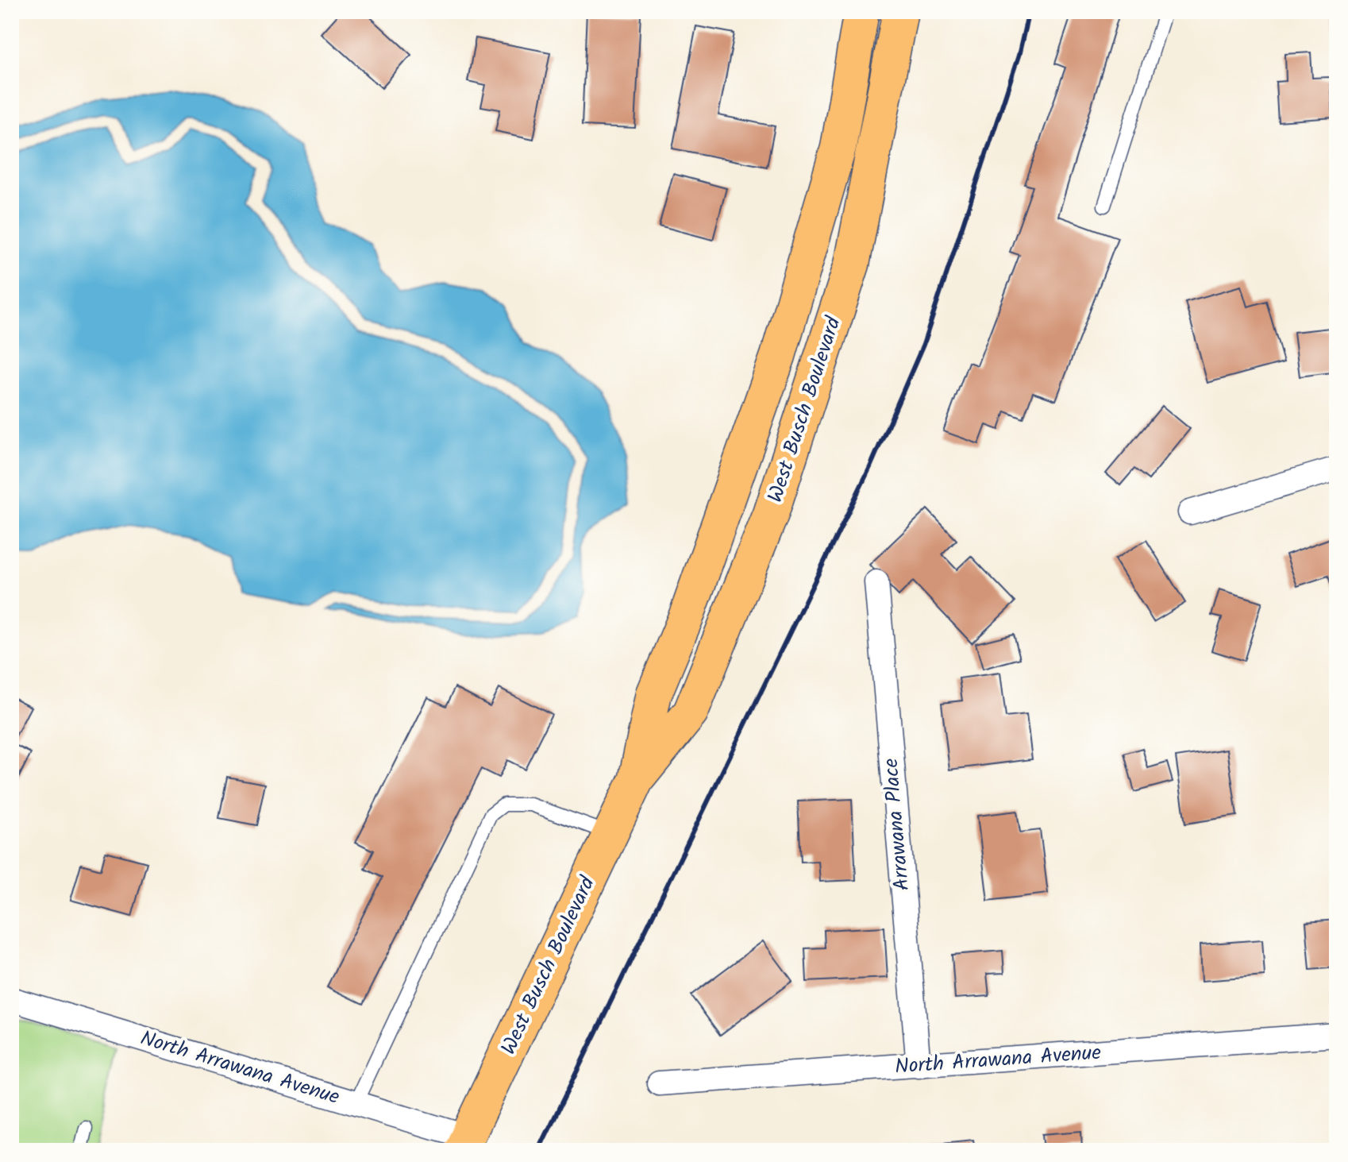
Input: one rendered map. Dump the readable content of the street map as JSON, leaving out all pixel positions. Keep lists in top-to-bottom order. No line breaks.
{"streets":{"main road":["West Busch Boulevard"],"street":["Arrawana Place","North Arrawana Avenue"]},"crossings":[["West Busch Boulevard","North Arrawana Avenue"],["Arrawana Place","North Arrawana Avenue"]]}
